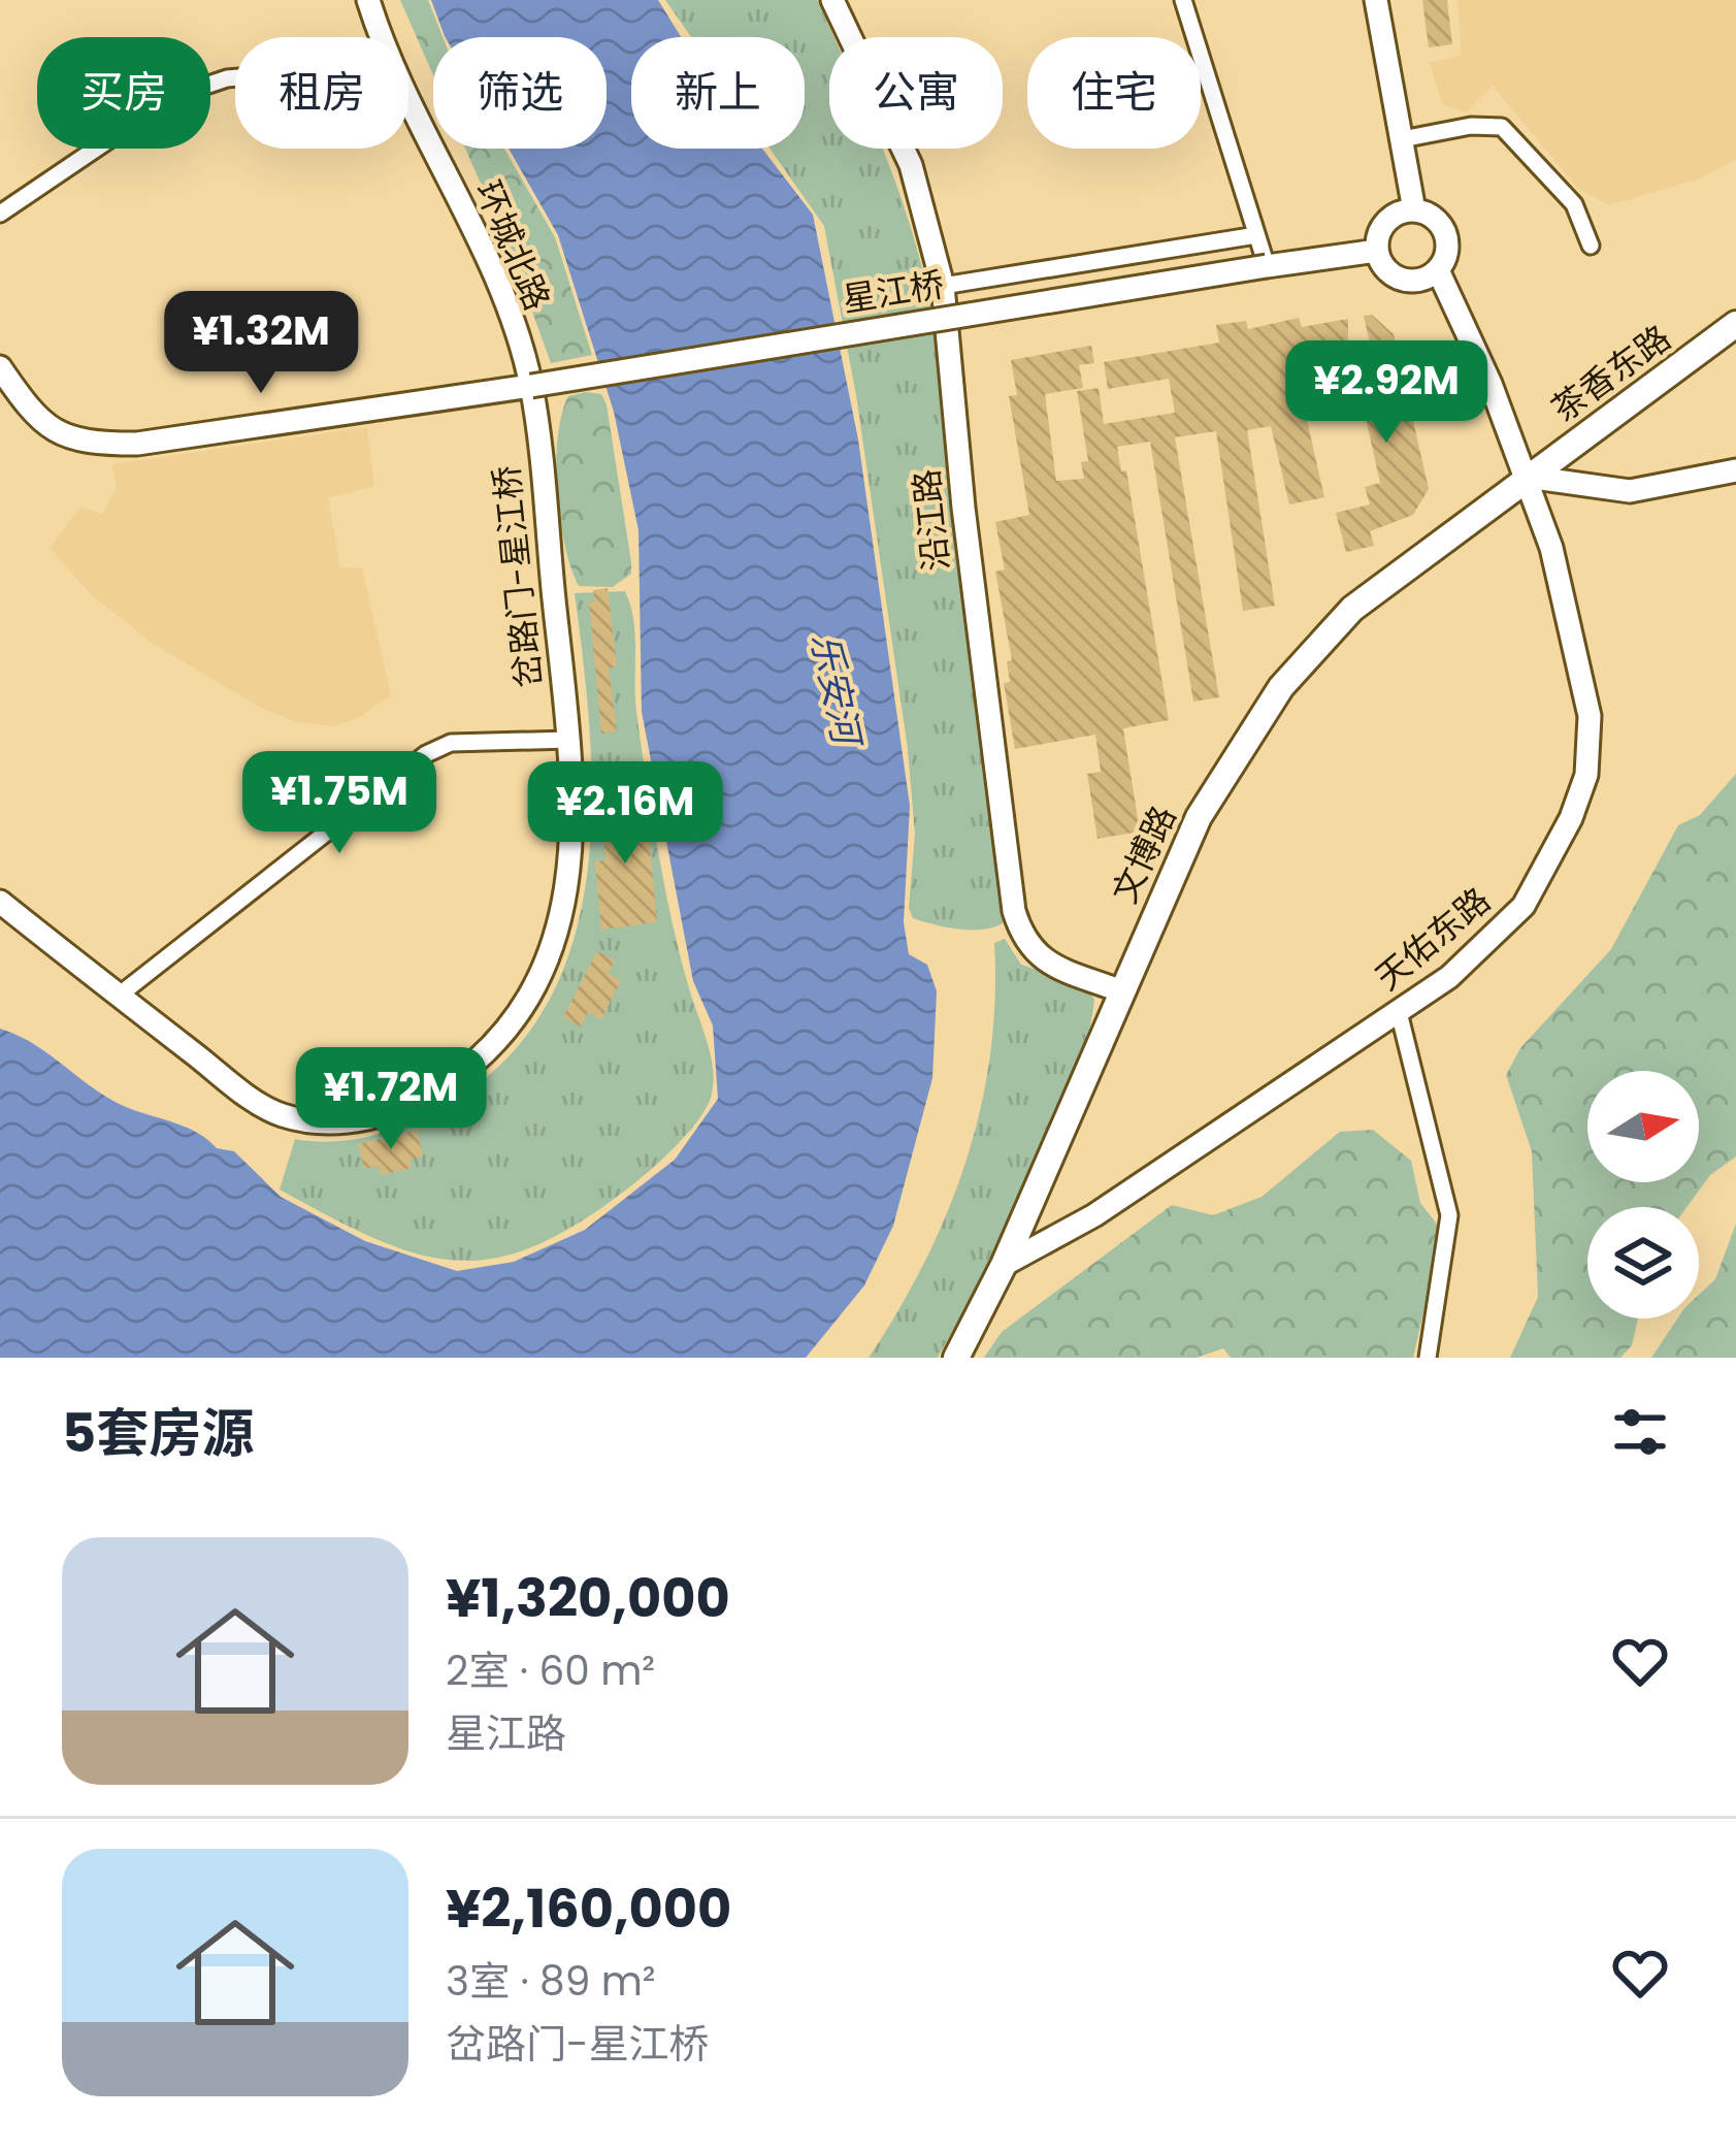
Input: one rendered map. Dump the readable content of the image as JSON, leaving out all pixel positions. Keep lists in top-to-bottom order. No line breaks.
{"streets":{"main road":["茶香东路","文博路"],"street":["环城北路","星江桥","沿江路","岔路门-星江桥","天佑东路"]},"crossings":[["环城北路","星江桥"],["环城北路","岔路门-星江桥"],["星江桥","岔路门-星江桥"],["星江桥","天佑东路"],["茶香东路","文博路"],["茶香东路","天佑东路"],["沿江路","文博路"],["文博路","天佑东路"]],"water":["乐安河"],"north":"right","page":{"chip":["买房","租房","筛选","新上","公寓","住宅"],"price":["¥1.32M","¥2.92M","¥1.75M","¥2.16M","¥1.72M"],"heading":"5套房源","list":[{"name":"¥1,320,000","note":"2室 · 60 m² · 星江路"},{"name":"¥2,160,000","note":"3室 · 89 m² · 岔路门-星江桥"}]}}
